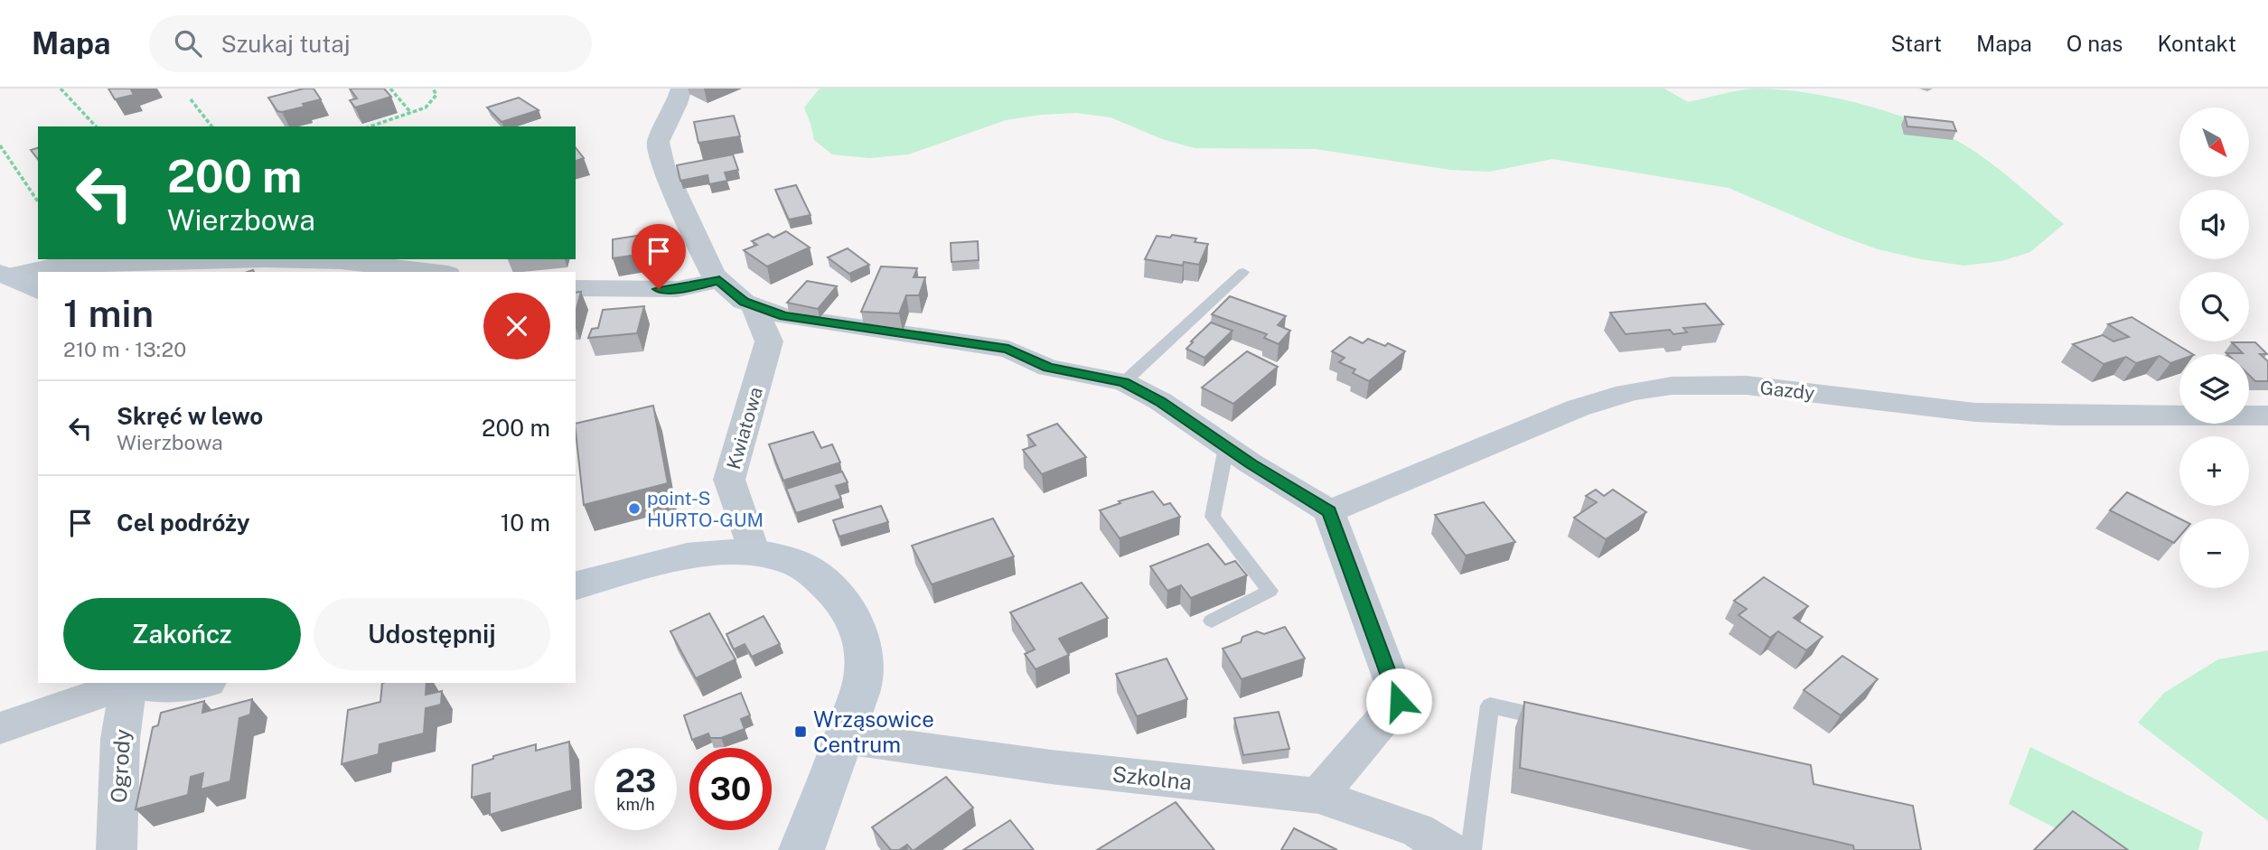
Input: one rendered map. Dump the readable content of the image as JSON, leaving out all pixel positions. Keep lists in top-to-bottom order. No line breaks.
{"streets":{"street":["Gazdy","Kwiatowa","Ogrody","Szkolna"]},"places":{"other":["point-S HURTO-GUM"],"transit":["Wrząsowice Centrum"]},"north":"bottom right","page":{"header":"Mapa","search":"Szukaj tutaj","nav":["Start","Mapa","O nas","Kontakt"],"map_buttons":["+","−"],"turn":["200 m","Wierzbowa"],"heading":["1 min","210 m · 13:20"],"list":[{"name":"Skręć w lewo","note":"Wierzbowa","value":"200 m"},{"name":"Cel podróży","value":"10 m"}],"buttons":["Zakończ","Udostępnij"],"speed":"23 km/h","limit":"30"}}
